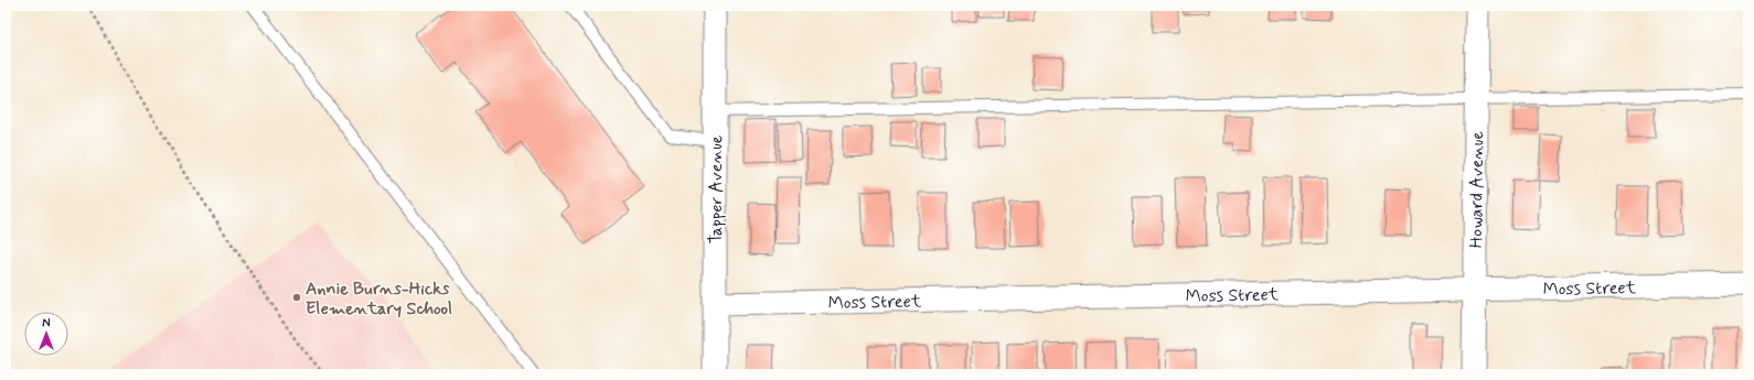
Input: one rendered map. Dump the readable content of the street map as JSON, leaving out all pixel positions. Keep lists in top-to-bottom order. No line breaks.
{"streets":{"street":["Tapper Avenue","Howard Avenue","Moss Street"]},"crossings":[["Tapper Avenue","Moss Street"],["Howard Avenue","Moss Street"]],"places":["Annie Burns-Hicks Elementary School"],"north":"top"}
